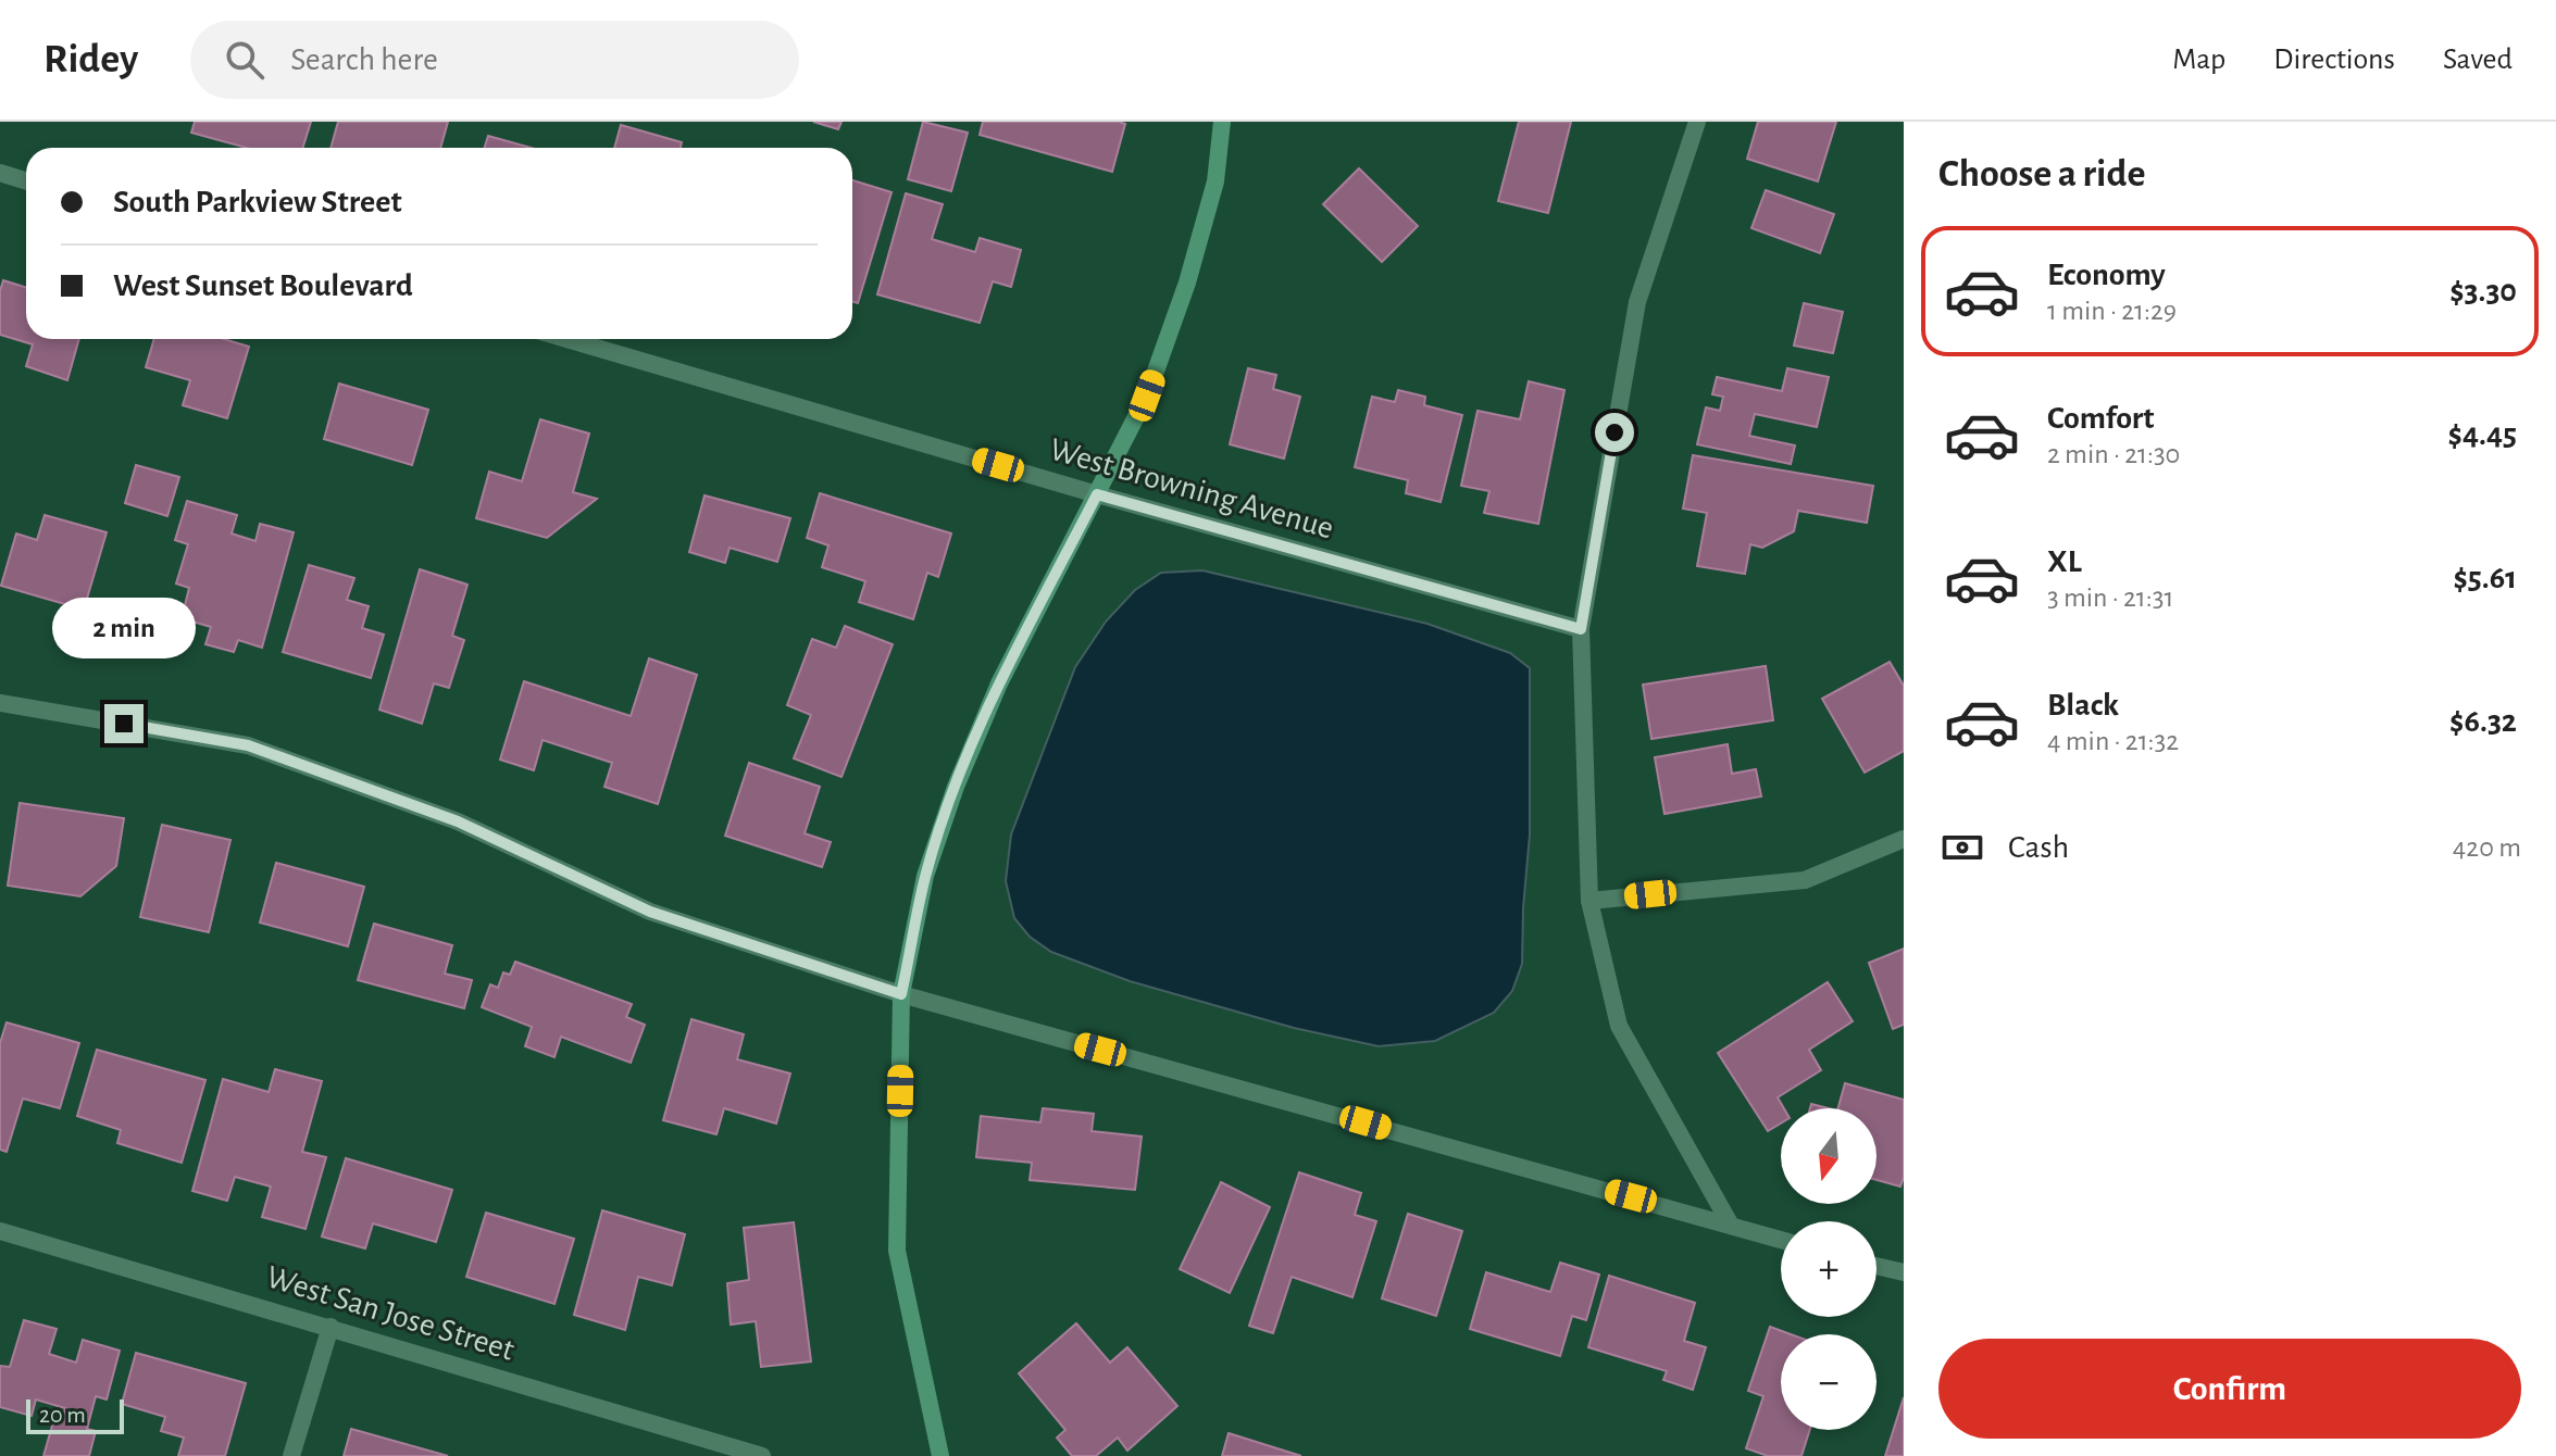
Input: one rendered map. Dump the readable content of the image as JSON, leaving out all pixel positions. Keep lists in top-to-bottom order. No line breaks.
{"streets":{"street":["West Browning Avenue","West San Jose Street"]},"scale_bar":"20 m","north":"bottom","page":{"header":"Ridey","search":"Search here","nav":["Map","Directions","Saved"],"heading":"Choose a ride","banner":["South Parkview Street","West Sunset Boulevard"],"list":[{"name":"Economy","note":"1 min · 21:29","value":"$3.30"},{"name":"Comfort","note":"2 min · 21:30","value":"$4.45"},{"name":"XL","note":"3 min · 21:31","value":"$5.61"},{"name":"Black","note":"4 min · 21:32","value":"$6.32"}],"bubble":"2 min","pay":["Cash","420 m"],"map_buttons":["+","−"],"buttons":"Confirm","scale":"20 m"}}
